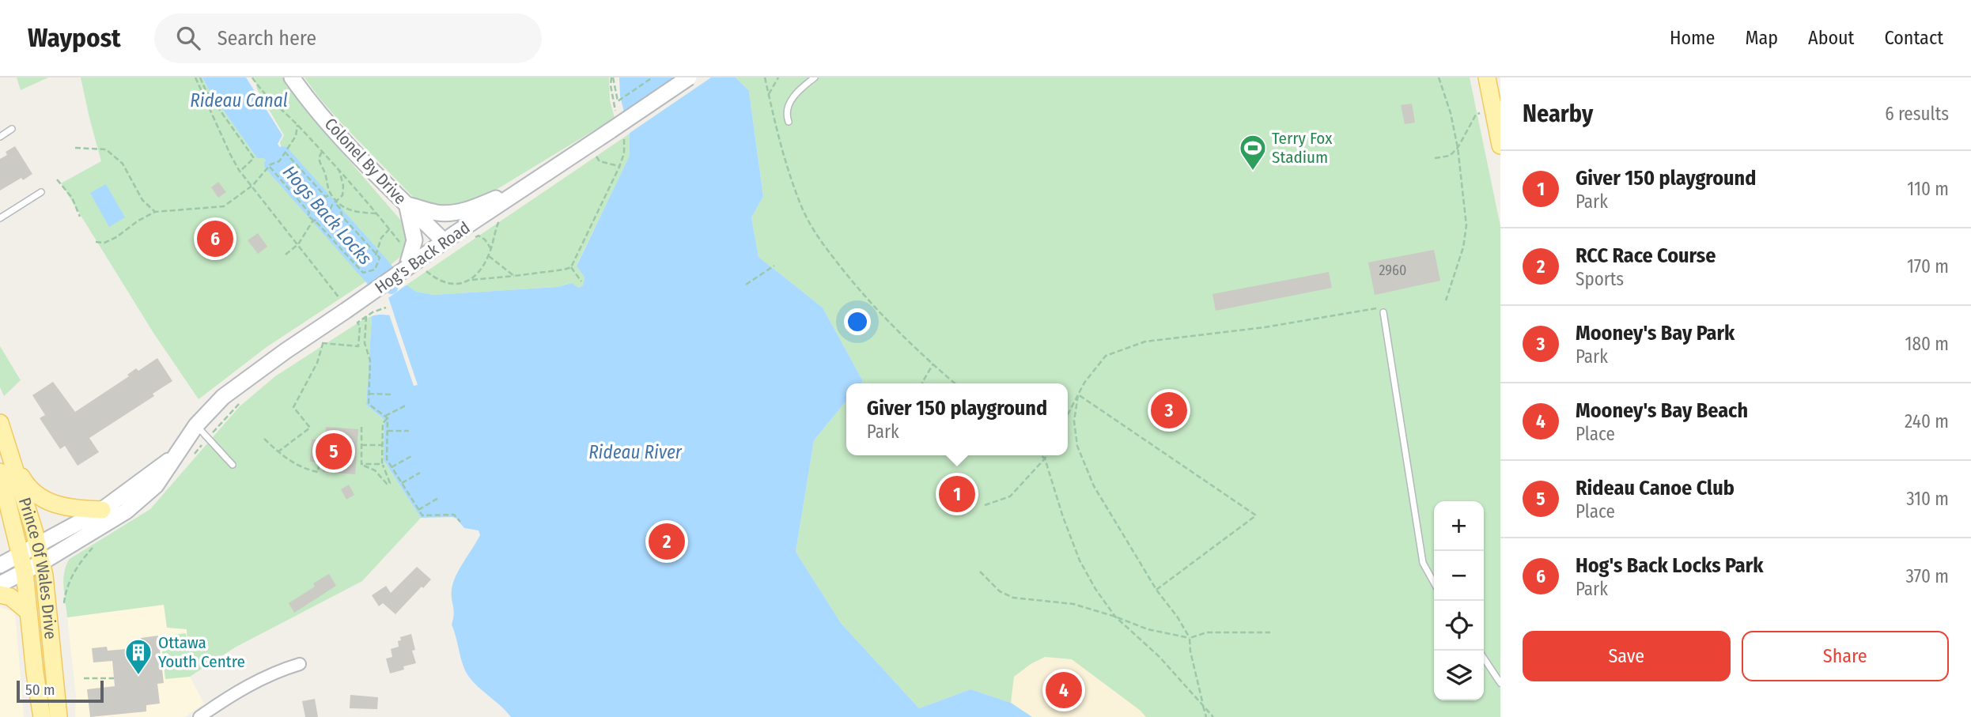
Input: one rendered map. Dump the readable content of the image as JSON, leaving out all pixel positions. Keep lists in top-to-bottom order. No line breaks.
{"streets":{"main road":["Colonel By Drive","Hog's Back Road","Prince Of Wales Drive"]},"crossings":[["Colonel By Drive","Hog's Back Road"],["Hog's Back Road","Prince Of Wales Drive"]],"water":["Rideau Canal","Hogs Back Locks","Rideau River"],"places":{"sports":["Terry Fox Stadium"],"building":["Ottawa Youth Centre"]},"house_numbers":["2960"],"scale_bar":"50 m","page":{"header":"Waypost","search":"Search here","nav":["Home","Map","About","Contact"],"heading":["Nearby","6 results"],"list":[{"mark":"1","name":"Giver 150 playground","note":"Park","value":"110 m"},{"mark":"2","name":"RCC Race Course","note":"Sports","value":"170 m"},{"mark":"3","name":"Mooney's Bay Park","note":"Park","value":"180 m"},{"mark":"4","name":"Mooney's Bay Beach","note":"Place","value":"240 m"},{"mark":"5","name":"Rideau Canoe Club","note":"Place","value":"310 m"},{"mark":"6","name":"Hog's Back Locks Park","note":"Park","value":"370 m"}],"pins":["6","3","5","1","2","4"],"popup":["Giver 150 playground","Park"],"map_buttons":["+","−"],"buttons":["Save","Share"],"scale":"50 m"}}
